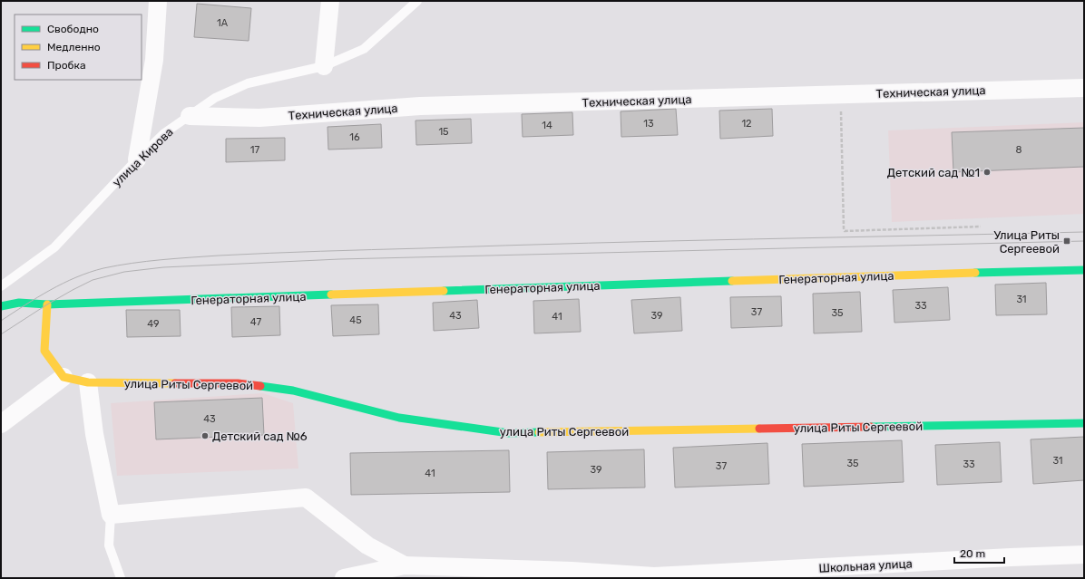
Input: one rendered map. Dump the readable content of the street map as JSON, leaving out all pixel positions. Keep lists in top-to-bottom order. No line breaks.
{"streets":{"street":["Техническая улица","Генераторная улица","улица Риты Сергеевой","Школьная улица"],"lane":["улица Кирова"]},"crossings":[["Техническая улица","улица Кирова"]],"places":{"other":["Детский сад №1","Детский сад №6"],"transit":["Улица Риты Сергеевой"]},"house_numbers":["1А","13","12","14","15","16","17","8","31","33","37","35","43","39","41","45","47","49","43","31","35","33","37","39","41"],"legend":["Свободно","Медленно","Пробка"],"scale_bar":"20 m"}
